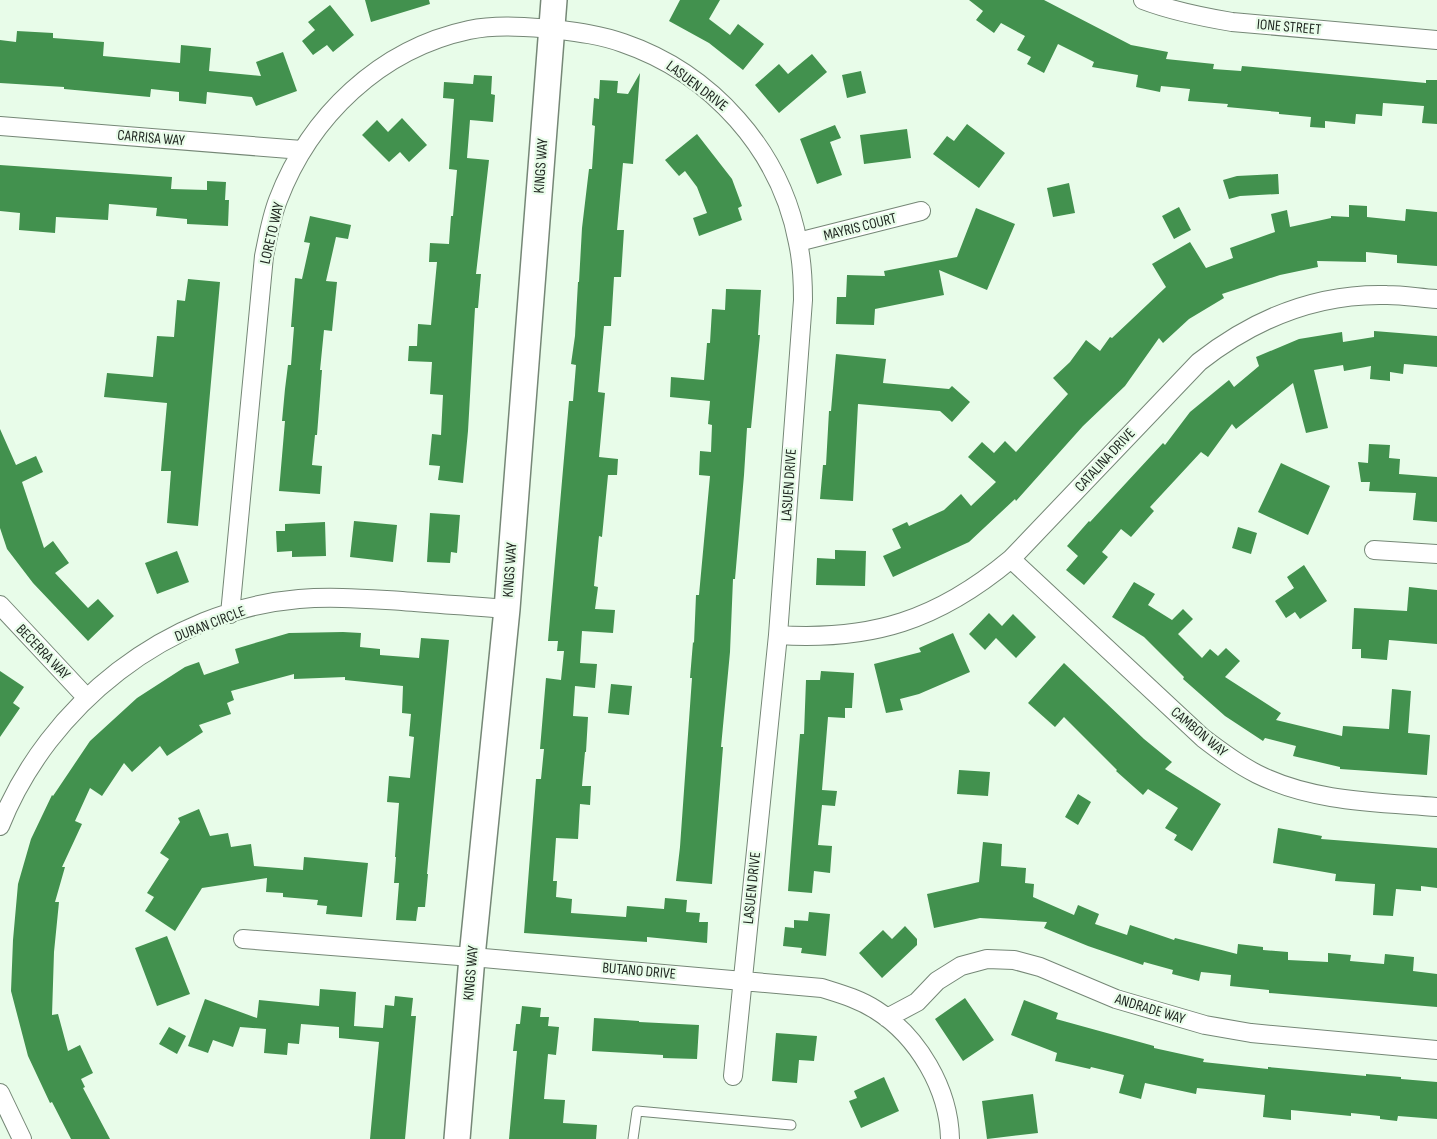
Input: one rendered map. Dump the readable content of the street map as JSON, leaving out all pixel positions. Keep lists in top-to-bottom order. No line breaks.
{"streets":{"street":["IONE STREET","LASUEN DRIVE","CARRISA WAY","KINGS WAY","MAYRIS COURT","LORETO WAY","CATALINA DRIVE","DURAN CIRCLE","BECERRA WAY","CAMBON WAY","BUTANO DRIVE","ANDRADE WAY"]},"crossings":[["LASUEN DRIVE","KINGS WAY"],["LASUEN DRIVE","MAYRIS COURT"],["LASUEN DRIVE","LORETO WAY"],["LASUEN DRIVE","CATALINA DRIVE"],["LASUEN DRIVE","BUTANO DRIVE"],["CARRISA WAY","LORETO WAY"],["KINGS WAY","LORETO WAY"],["KINGS WAY","DURAN CIRCLE"],["KINGS WAY","BUTANO DRIVE"],["LORETO WAY","DURAN CIRCLE"],["CATALINA DRIVE","CAMBON WAY"],["DURAN CIRCLE","BECERRA WAY"],["BUTANO DRIVE","ANDRADE WAY"]]}
